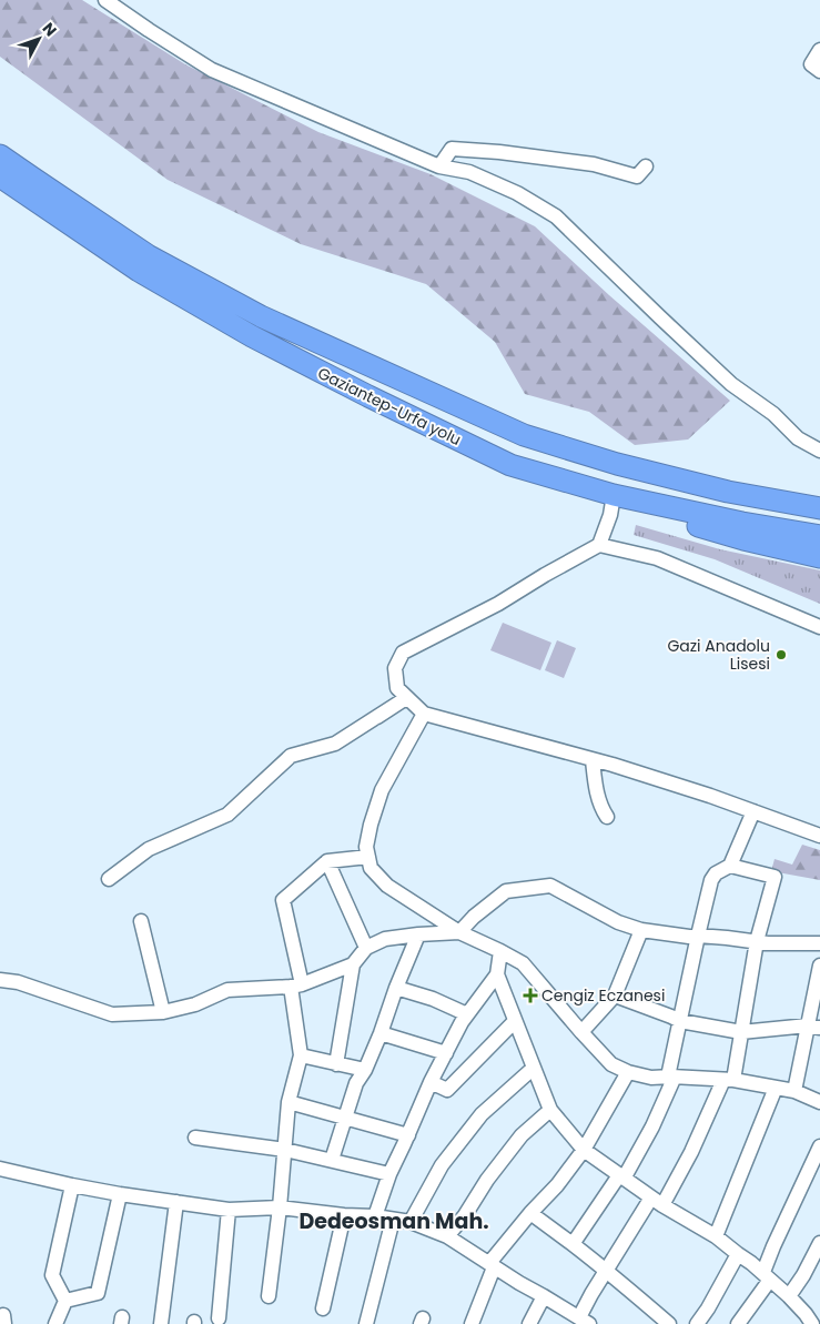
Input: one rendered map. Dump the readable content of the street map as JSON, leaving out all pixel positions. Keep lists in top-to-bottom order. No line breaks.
{"streets":{"highway":["Gaziantep-Urfa yolu"]},"districts":["Dedeosman Mah."],"places":{"other":["Gazi Anadolu Lisesi"],"health":["Cengiz Eczanesi"]},"north":"top right"}
